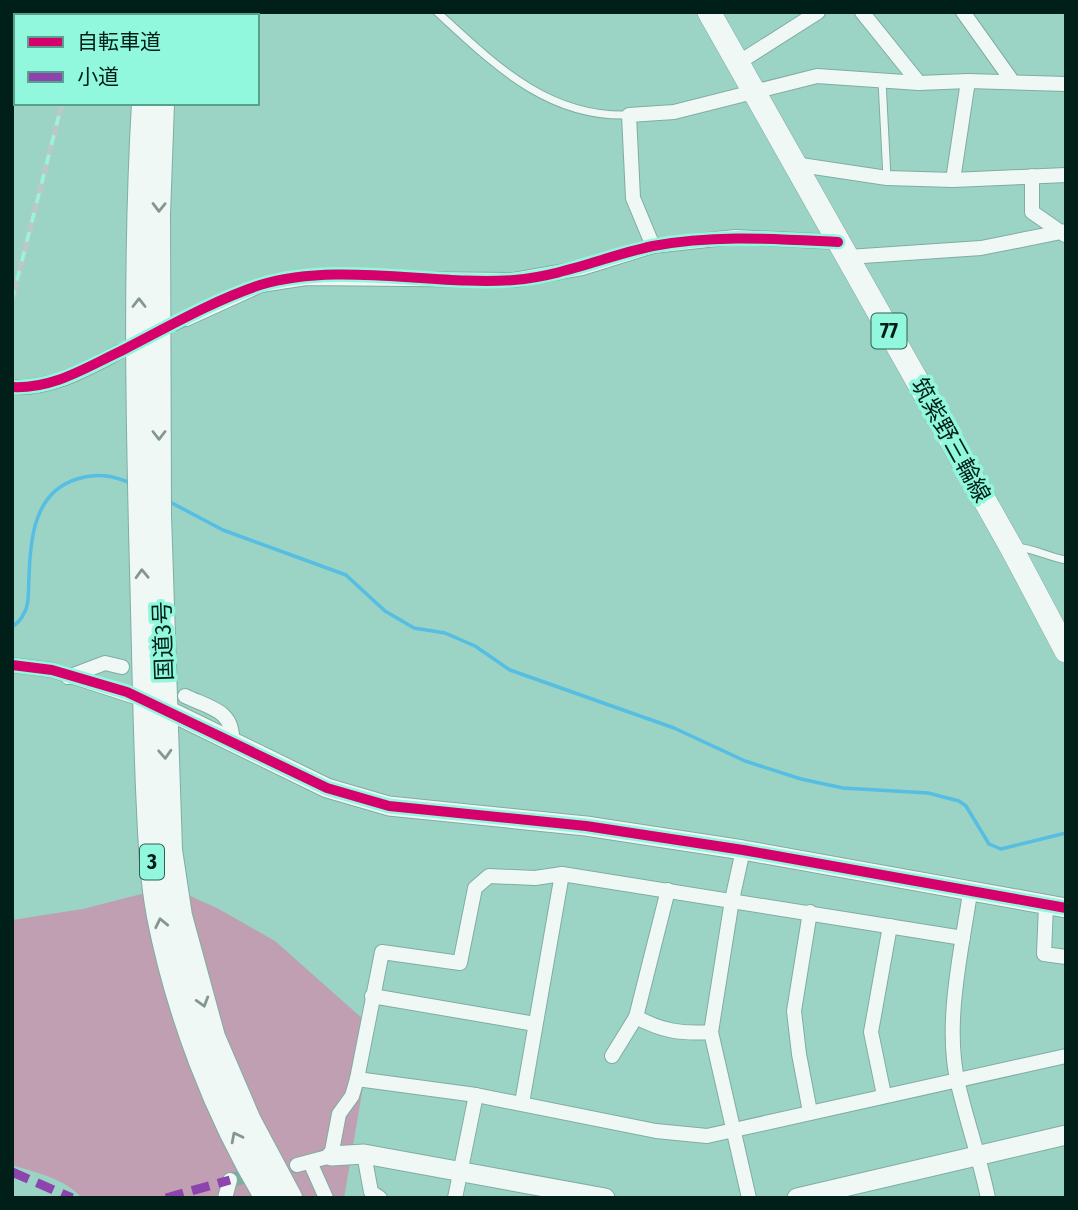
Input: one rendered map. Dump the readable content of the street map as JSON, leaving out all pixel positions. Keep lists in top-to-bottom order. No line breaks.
{"streets":{"highway":["国道3号","3"],"main road":["77","筑紫野三輪線"]},"legend":["自転車道","小道"]}
